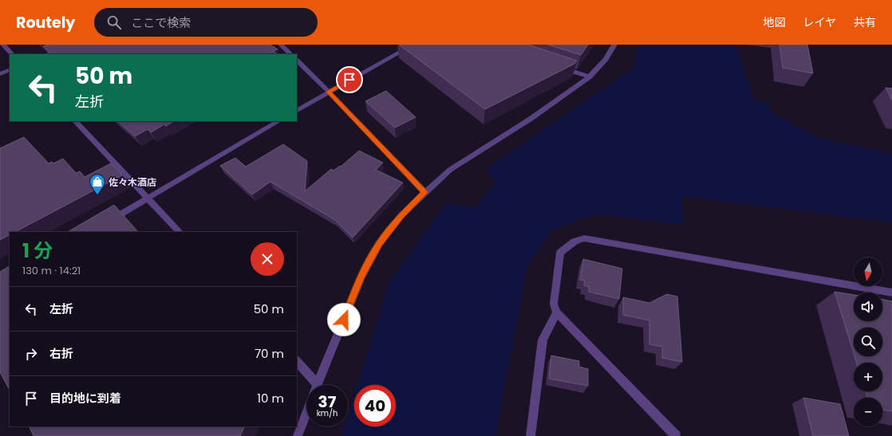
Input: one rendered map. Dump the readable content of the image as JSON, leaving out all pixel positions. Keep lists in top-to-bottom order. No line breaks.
{"places":{"shop":["佐々木酒店"]},"north":"bottom","page":{"header":"Routely","search":"ここで検索","nav":["地図","レイヤ","共有"],"turn":["50 m","左折"],"heading":["1 分","130 m · 14:21"],"map_buttons":["+","−"],"list":[{"name":"左折","value":"50 m"},{"name":"右折","value":"70 m"},{"name":"目的地に到着","value":"10 m"}],"speed":"37 km/h","limit":"40"}}
